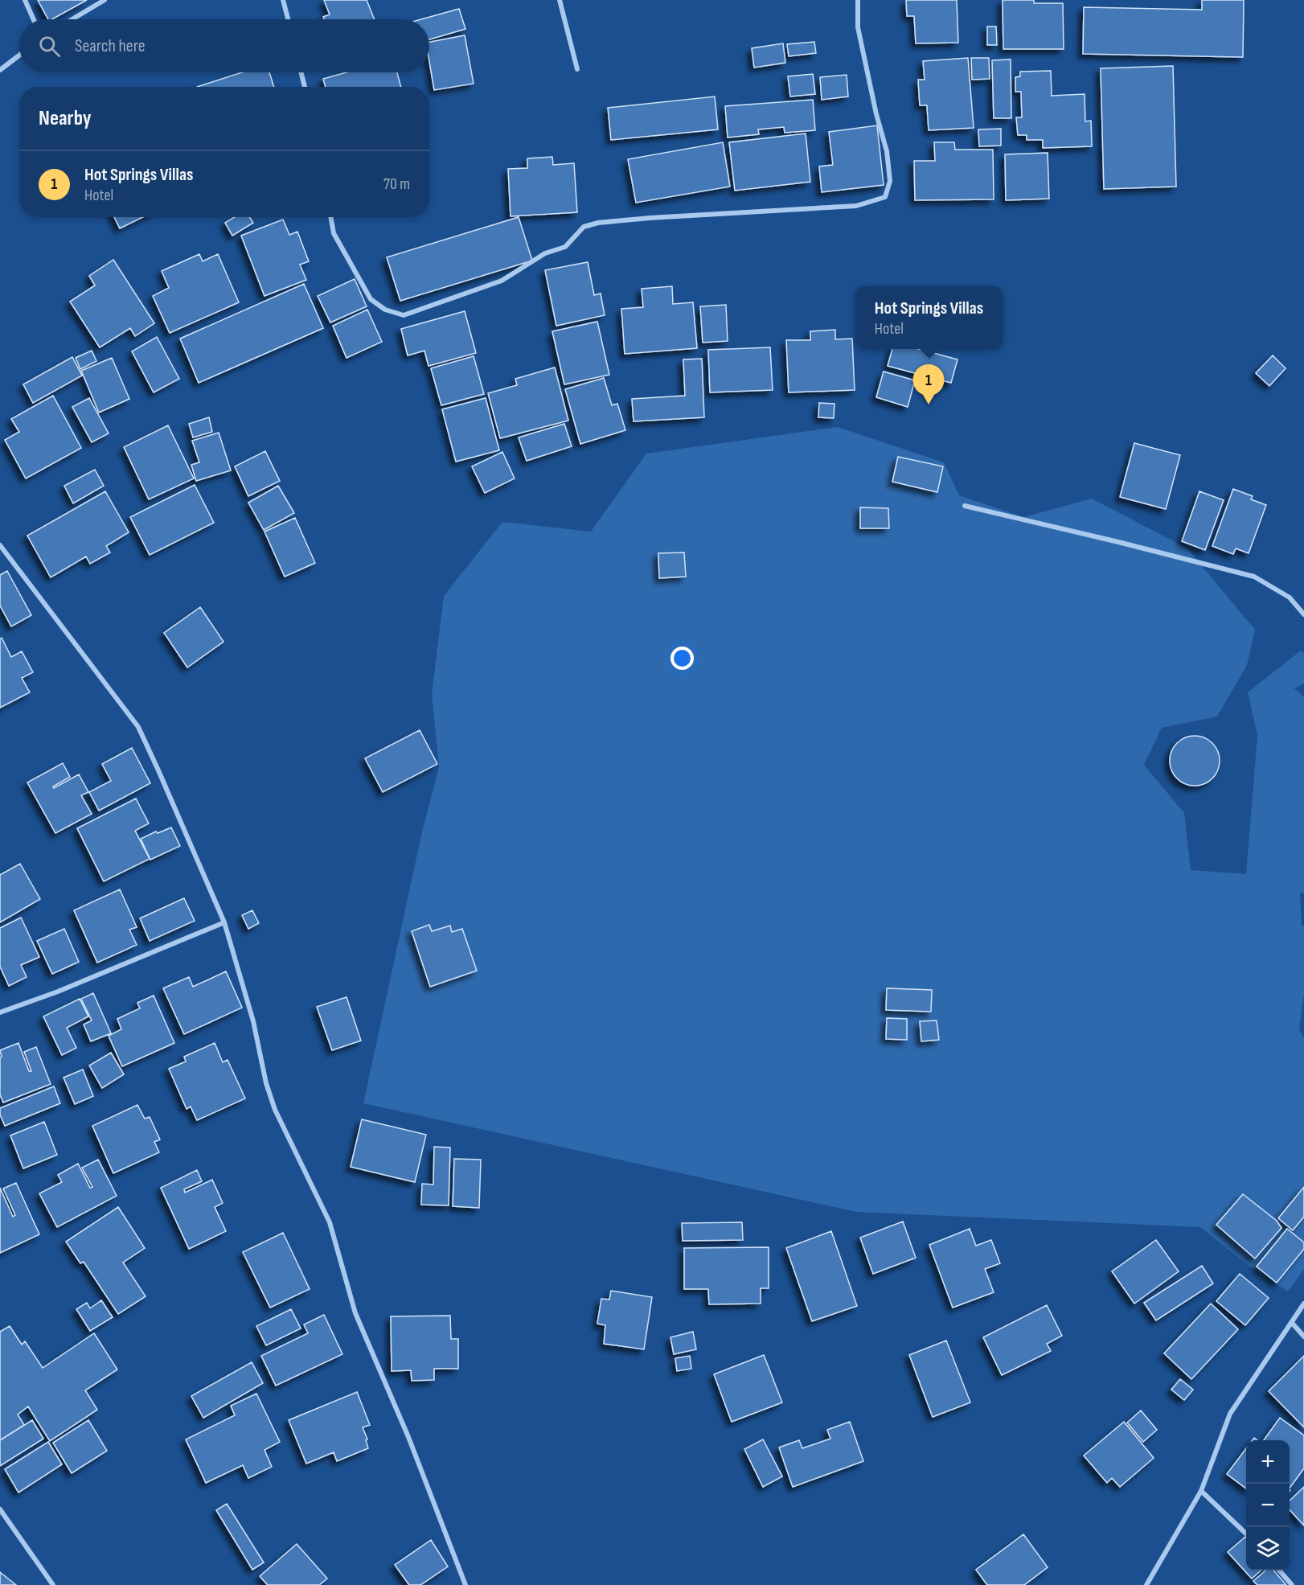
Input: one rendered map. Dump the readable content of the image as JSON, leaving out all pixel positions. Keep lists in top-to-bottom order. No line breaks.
{"page":{"search":"Search here","heading":"Nearby","list":[{"mark":"1","name":"Hot Springs Villas","note":"Hotel","value":"70 m"}],"popup":["Hot Springs Villas","Hotel"],"pins":"1","map_buttons":["+","−"]}}
